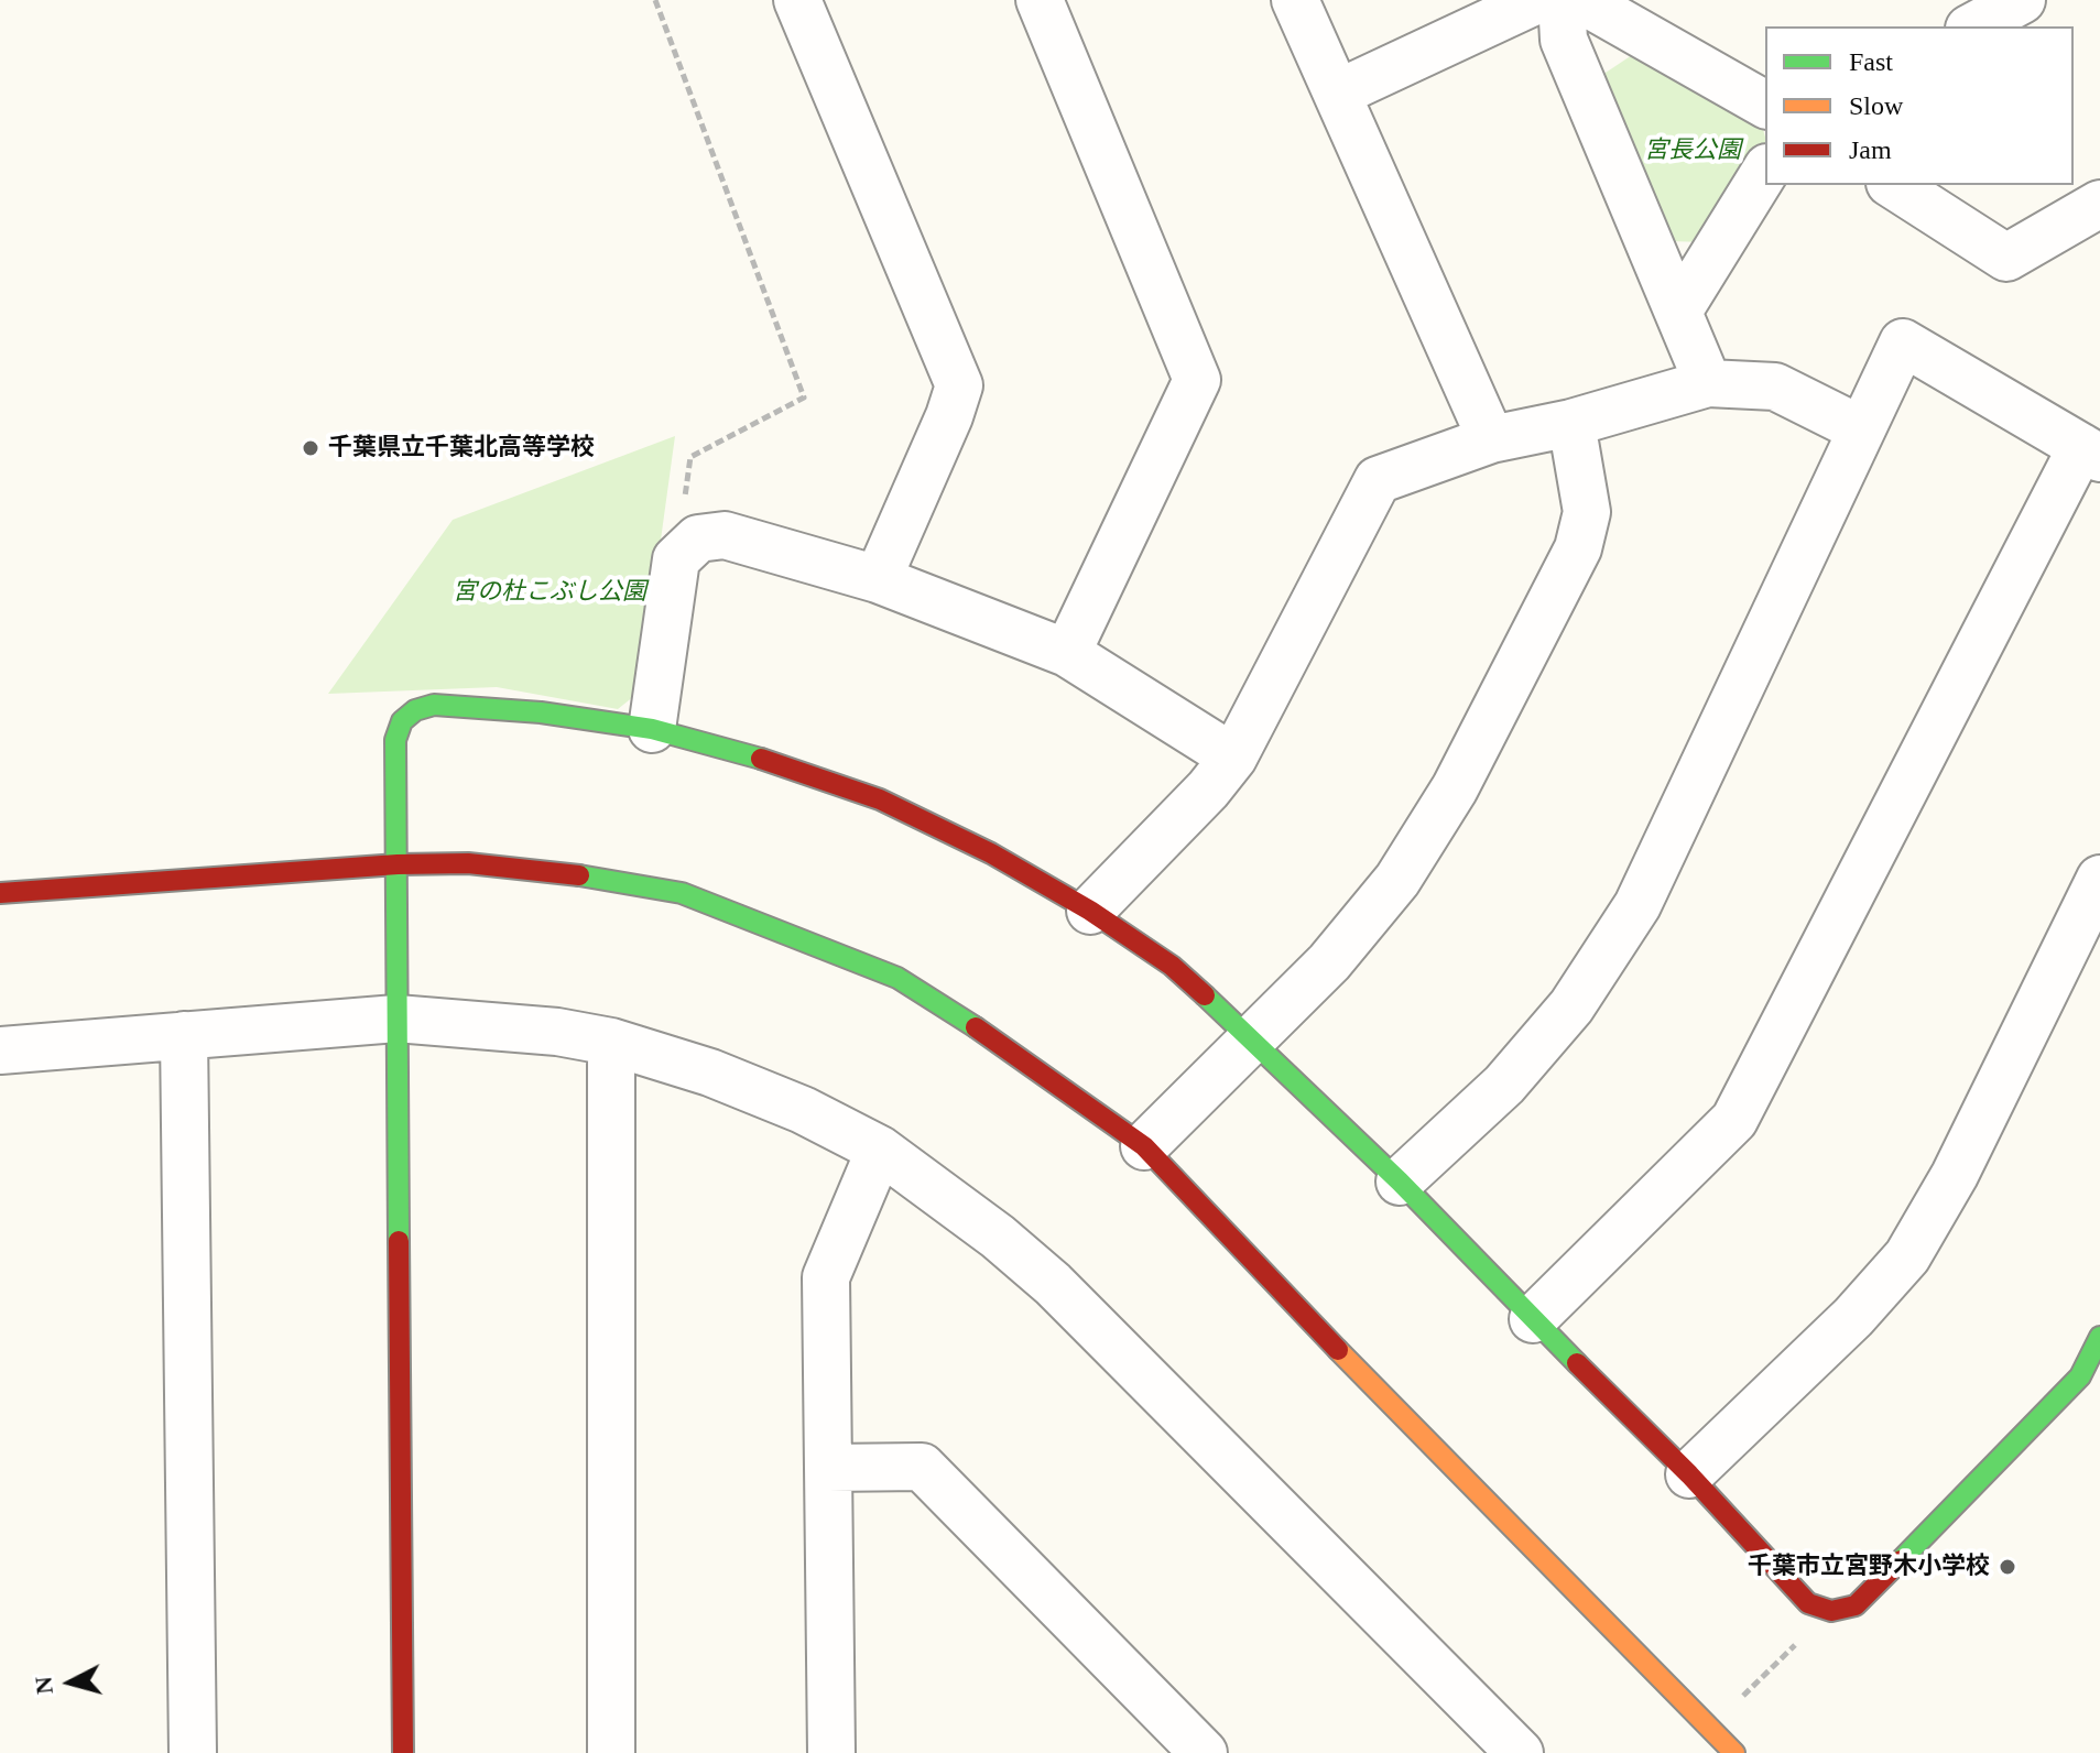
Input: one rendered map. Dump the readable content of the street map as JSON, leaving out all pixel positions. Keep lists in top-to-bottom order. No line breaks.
{"parks":["宮長公園","宮の杜こぶし公園"],"places":["千葉県立千葉北高等学校","千葉市立宮野木小学校"],"legend":["Fast","Slow","Jam"],"north":"left"}
